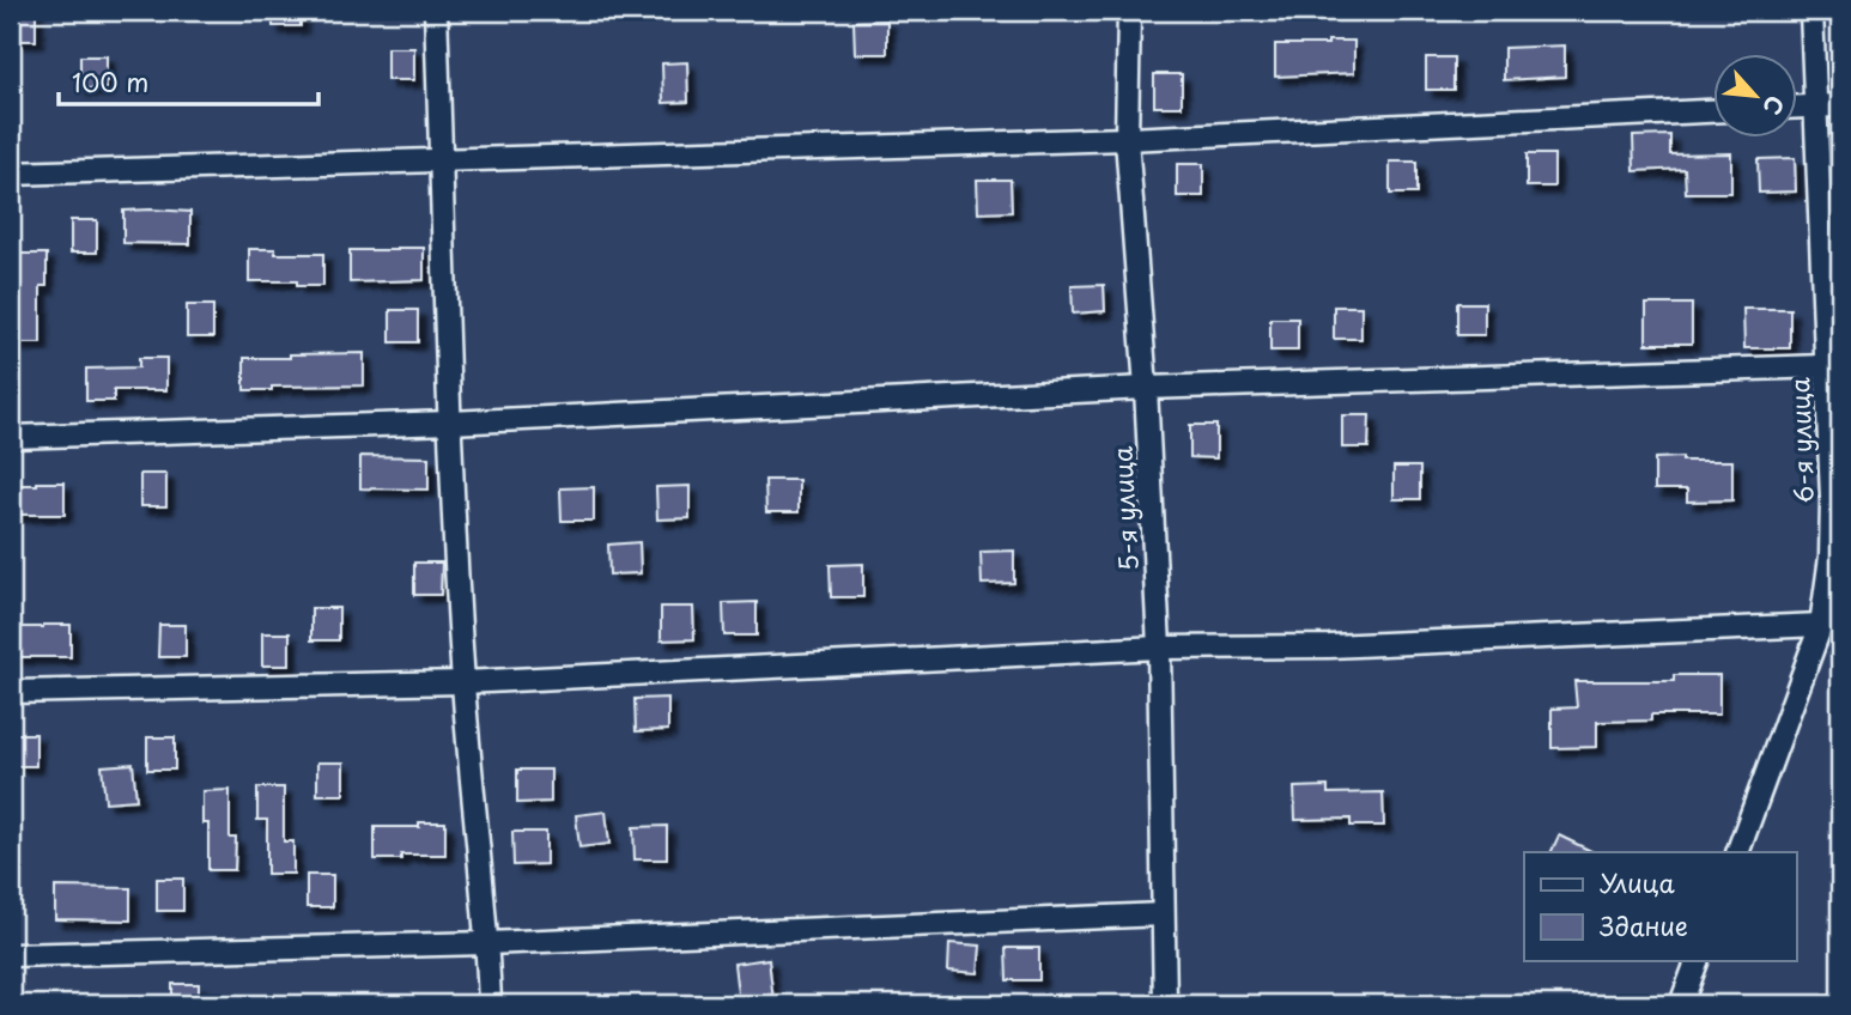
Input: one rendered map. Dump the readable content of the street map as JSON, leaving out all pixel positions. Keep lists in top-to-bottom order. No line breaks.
{"streets":{"street":["6-я улица","5-я улица"]},"legend":["Улица","Здание"],"scale_bar":"100 m","north":"bottom right"}
